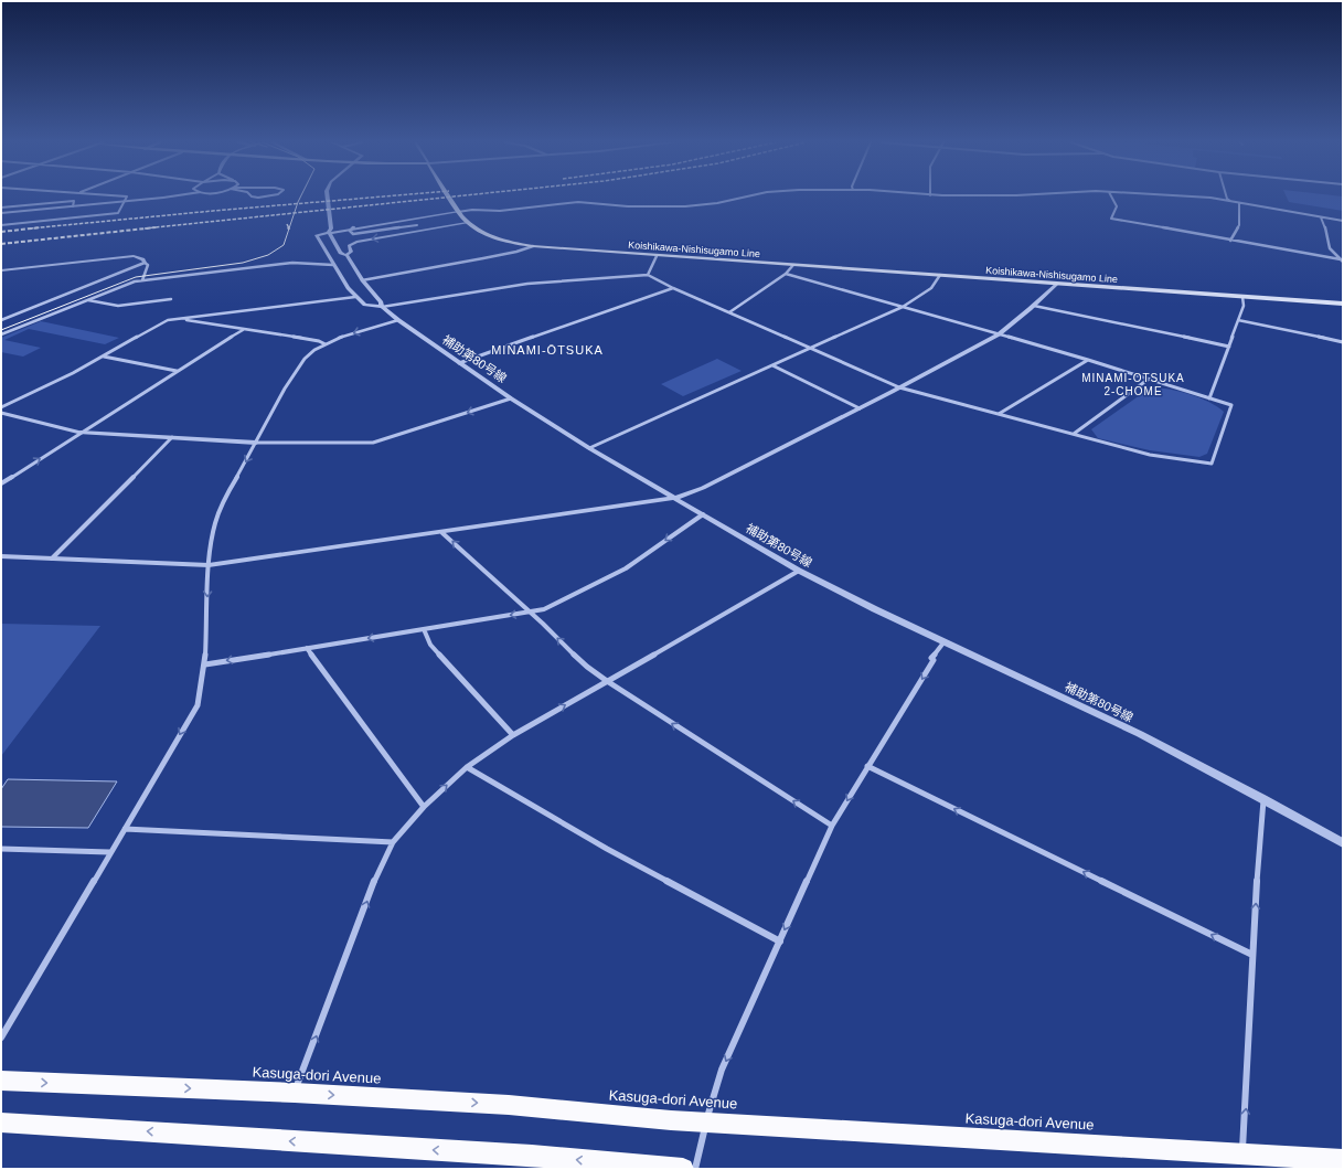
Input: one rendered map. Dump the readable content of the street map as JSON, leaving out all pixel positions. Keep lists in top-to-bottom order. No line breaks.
{"streets":{"highway":["Kasuga-dori Avenue"],"main road":["Koishikawa-Nishisugamo Line"],"street":["補助第80号線"]},"districts":["MINAMI-ŌTSUKA","MINAMI-OTSUKA 2-CHOME"]}
